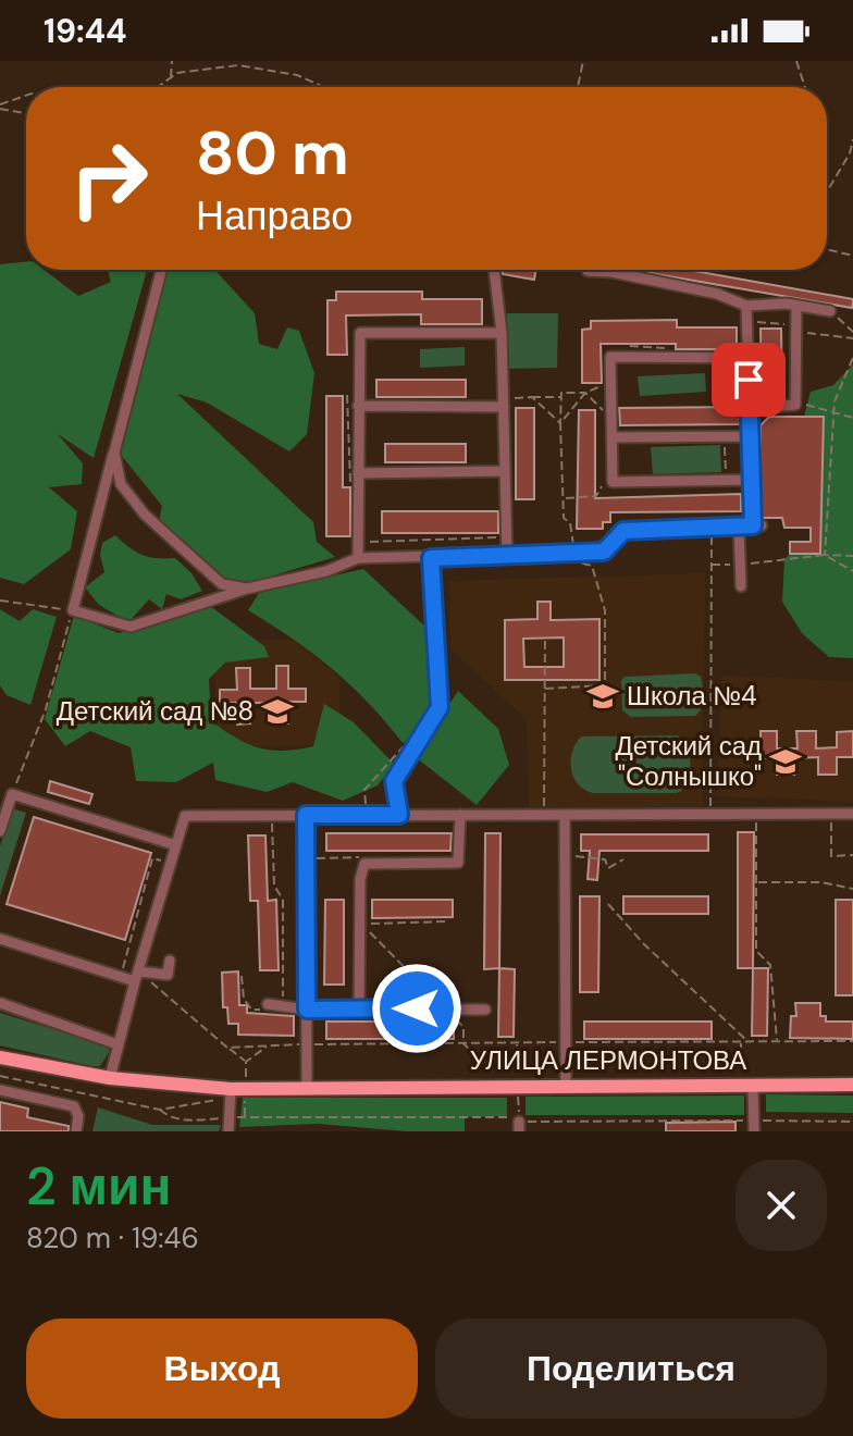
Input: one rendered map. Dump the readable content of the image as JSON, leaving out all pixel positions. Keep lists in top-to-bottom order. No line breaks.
{"streets":{"main road":["УЛИЦА ЛЕРМОНТОВА"]},"places":{"school or university":["Школа №4","Детский сад №8","Детский сад \"Солнышко\""]},"page":{"status":"19:44","turn":["80 m","Направо"],"heading":["2 мин","820 m · 19:46"],"buttons":["Выход","Поделиться"]}}
